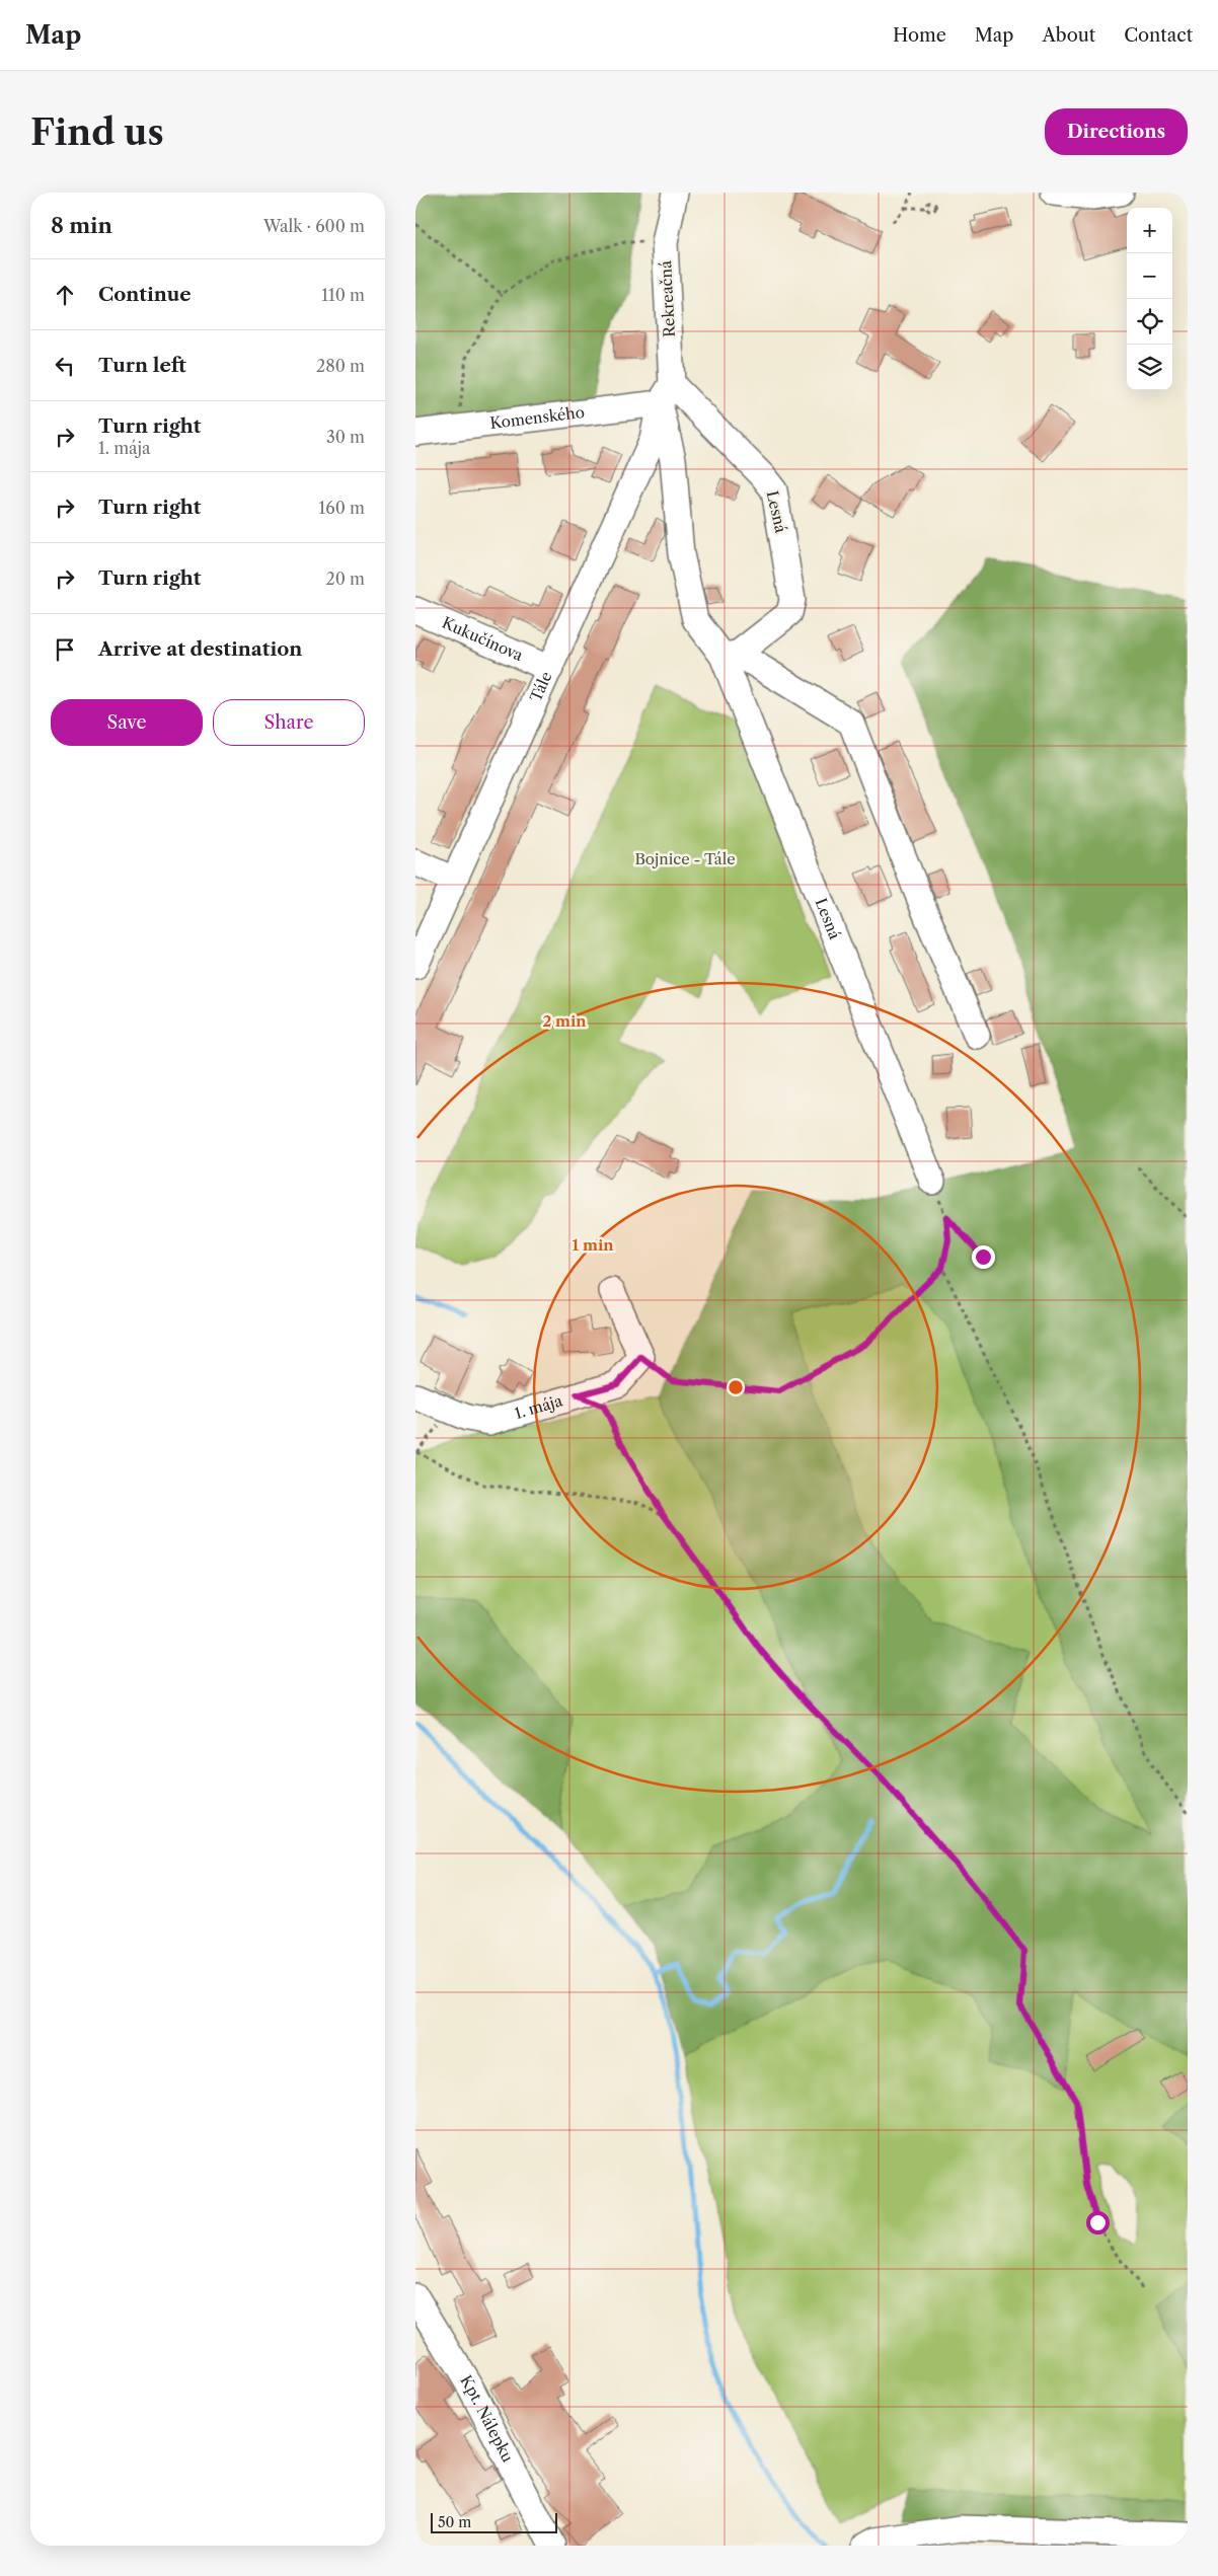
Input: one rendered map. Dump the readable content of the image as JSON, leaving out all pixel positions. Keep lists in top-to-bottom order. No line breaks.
{"streets":{"street":["Rekreačná","Komenského","Lesná","Kukučínova","Tále","1. mája","Kpt. Nálepku"]},"crossings":[["Rekreačná","Komenského"],["Rekreačná","Lesná"],["Rekreačná","Tále"],["Komenského","Lesná"],["Komenského","Tále"],["Lesná","Tále"],["Kukučínova","Tále"]],"parks":["Bojnice - Tále"],"scale_bar":"50 m","page":{"header":"Map","nav":["Home","Map","About","Contact"],"buttons":["Directions",["Save","Share"]],"title":"Find us","heading":["8 min","Walk · 600 m"],"map_buttons":["+","−"],"list":[["Continue","110 m"],["Turn left","280 m"],["Turn right","1. mája","30 m"],["Turn right","160 m"],["Turn right","20 m"],"Arrive at destination"],"scale":"50 m"},"rings":["2 min","1 min"]}
